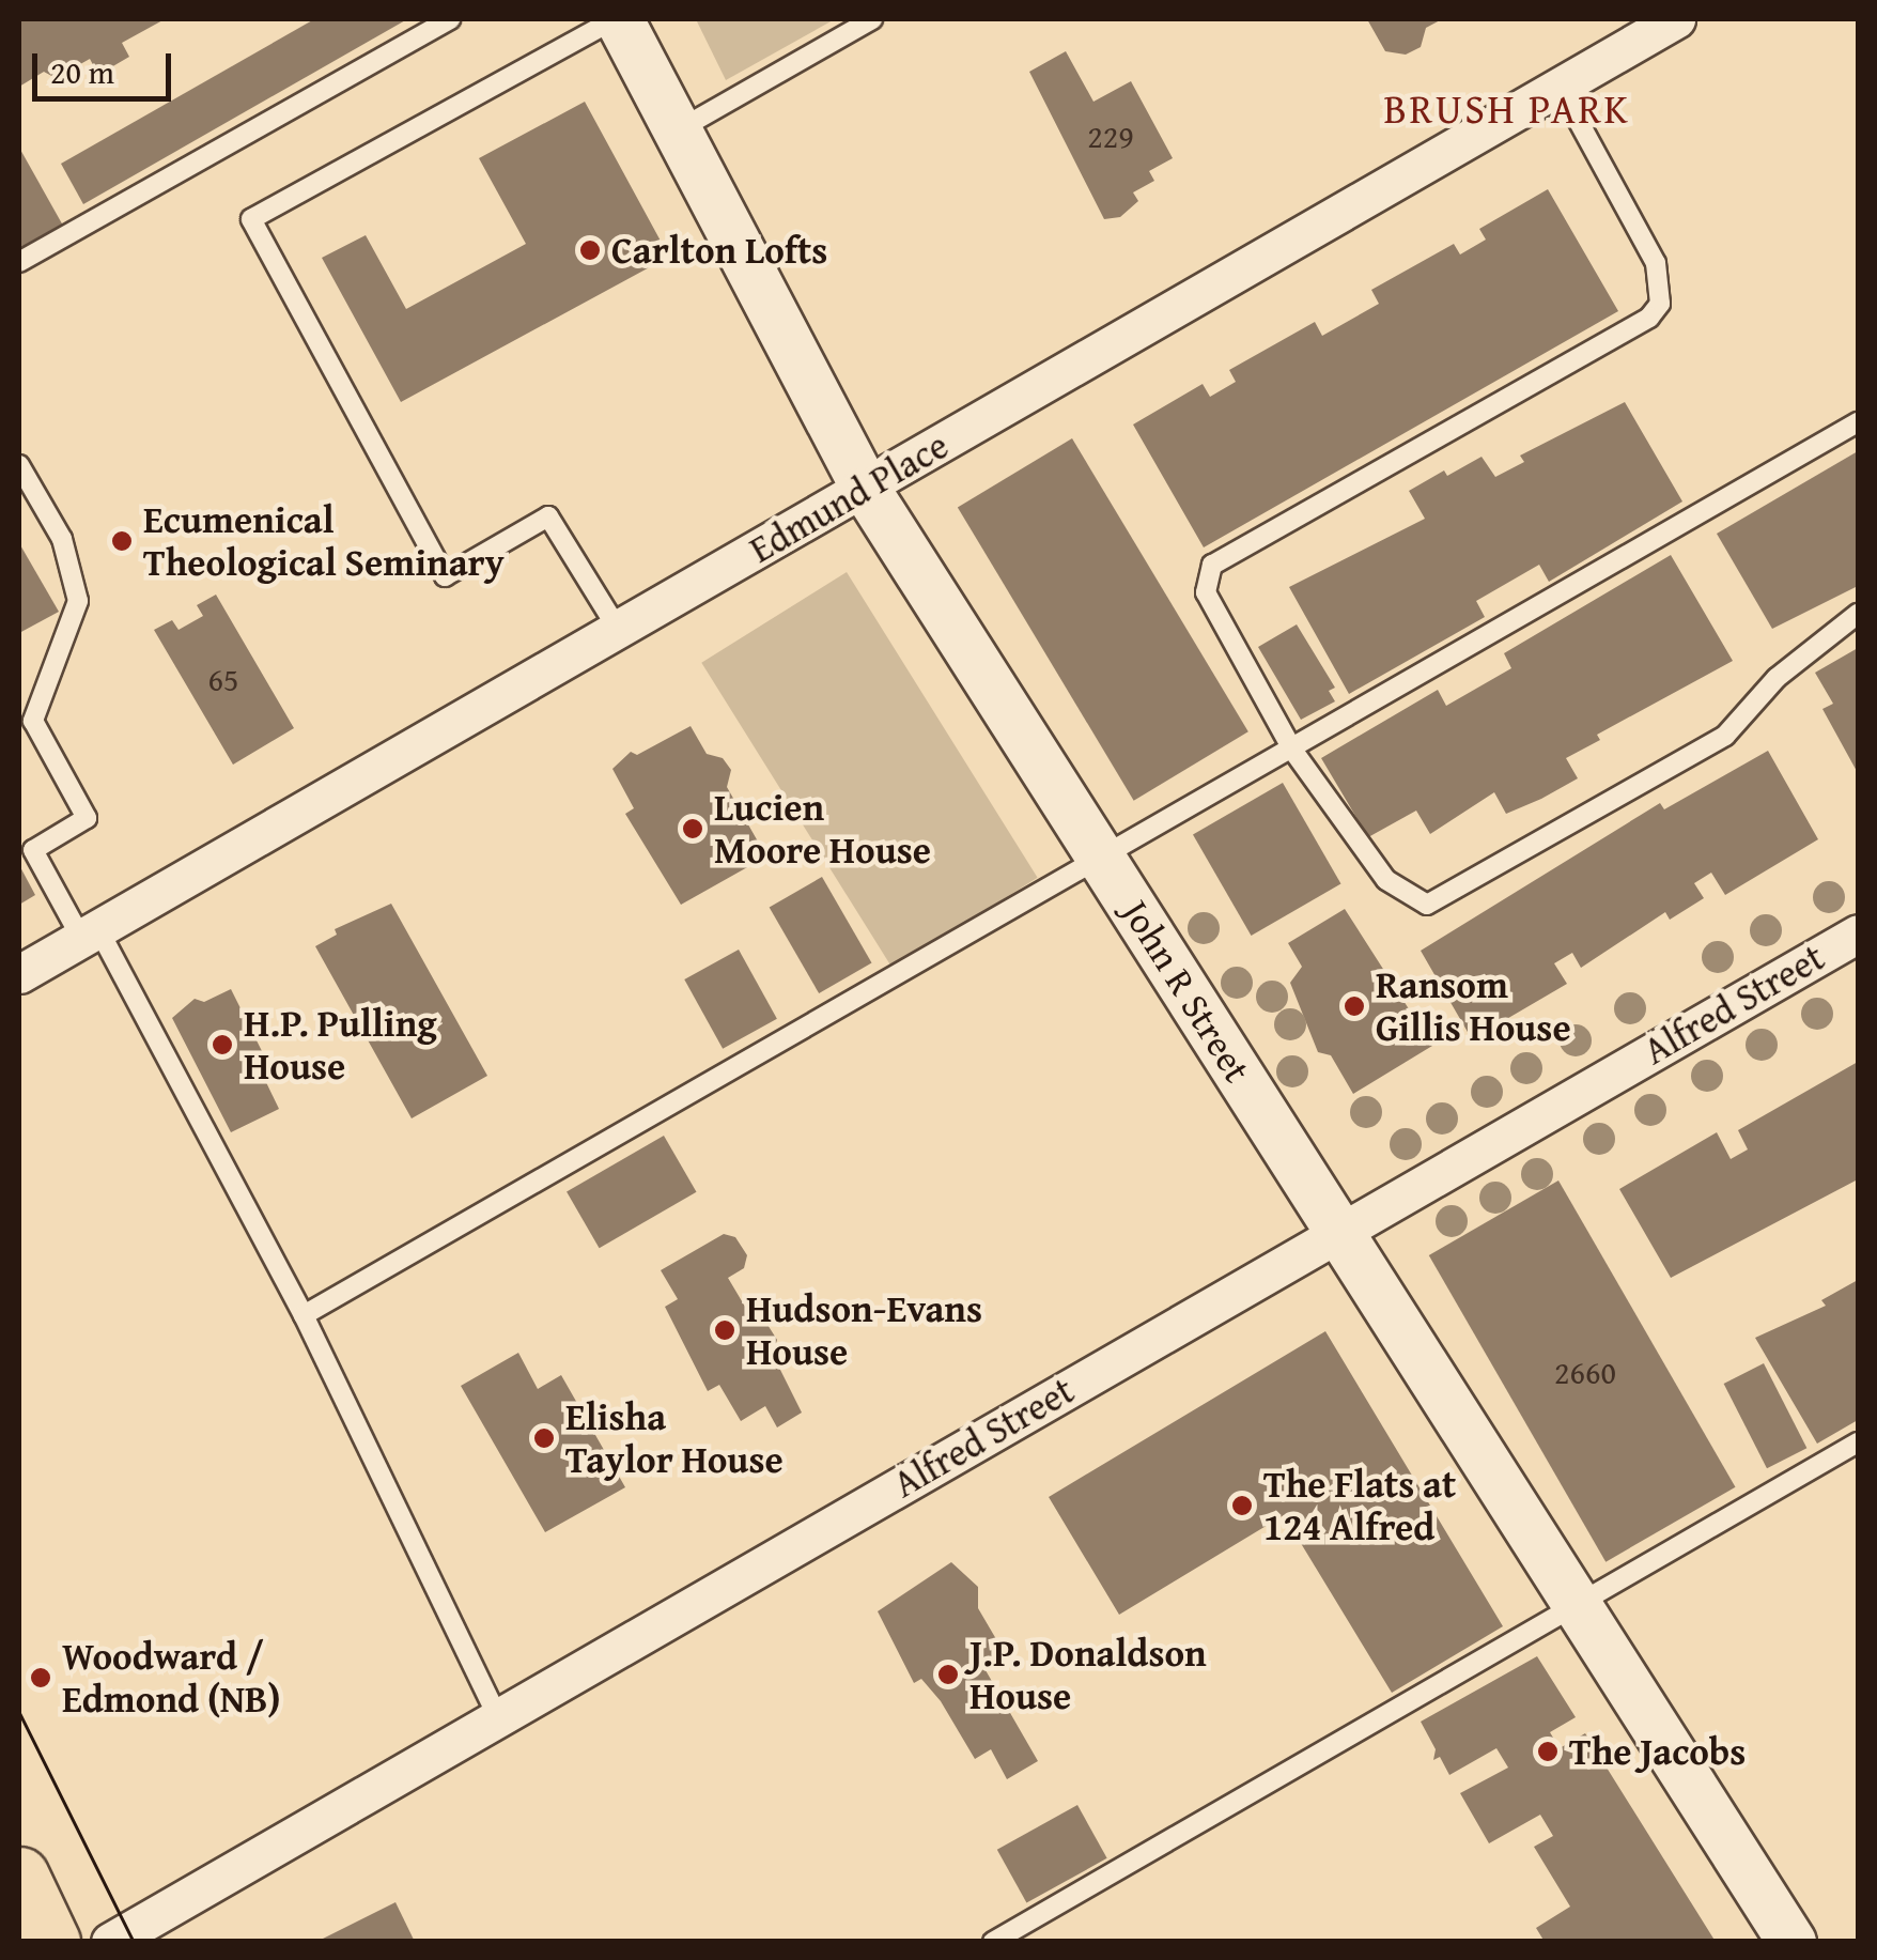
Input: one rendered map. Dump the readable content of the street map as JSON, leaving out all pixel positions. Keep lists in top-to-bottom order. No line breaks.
{"streets":{"street":["Edmund Place","John R Street","Alfred Street"]},"crossings":[["Edmund Place","John R Street"],["John R Street","Alfred Street"]],"districts":["BRUSH PARK"],"places":["Carlton Lofts","Ecumenical Theological Seminary","Lucien Moore House","Ransom Gillis House","H.P. Pulling House","Hudson-Evans House","Elisha Taylor House","The Flats at 124 Alfred","J.P. Donaldson House","Woodward / Edmond (NB)","The Jacobs"],"house_numbers":["229","65","2660"],"scale_bar":"20 m"}
